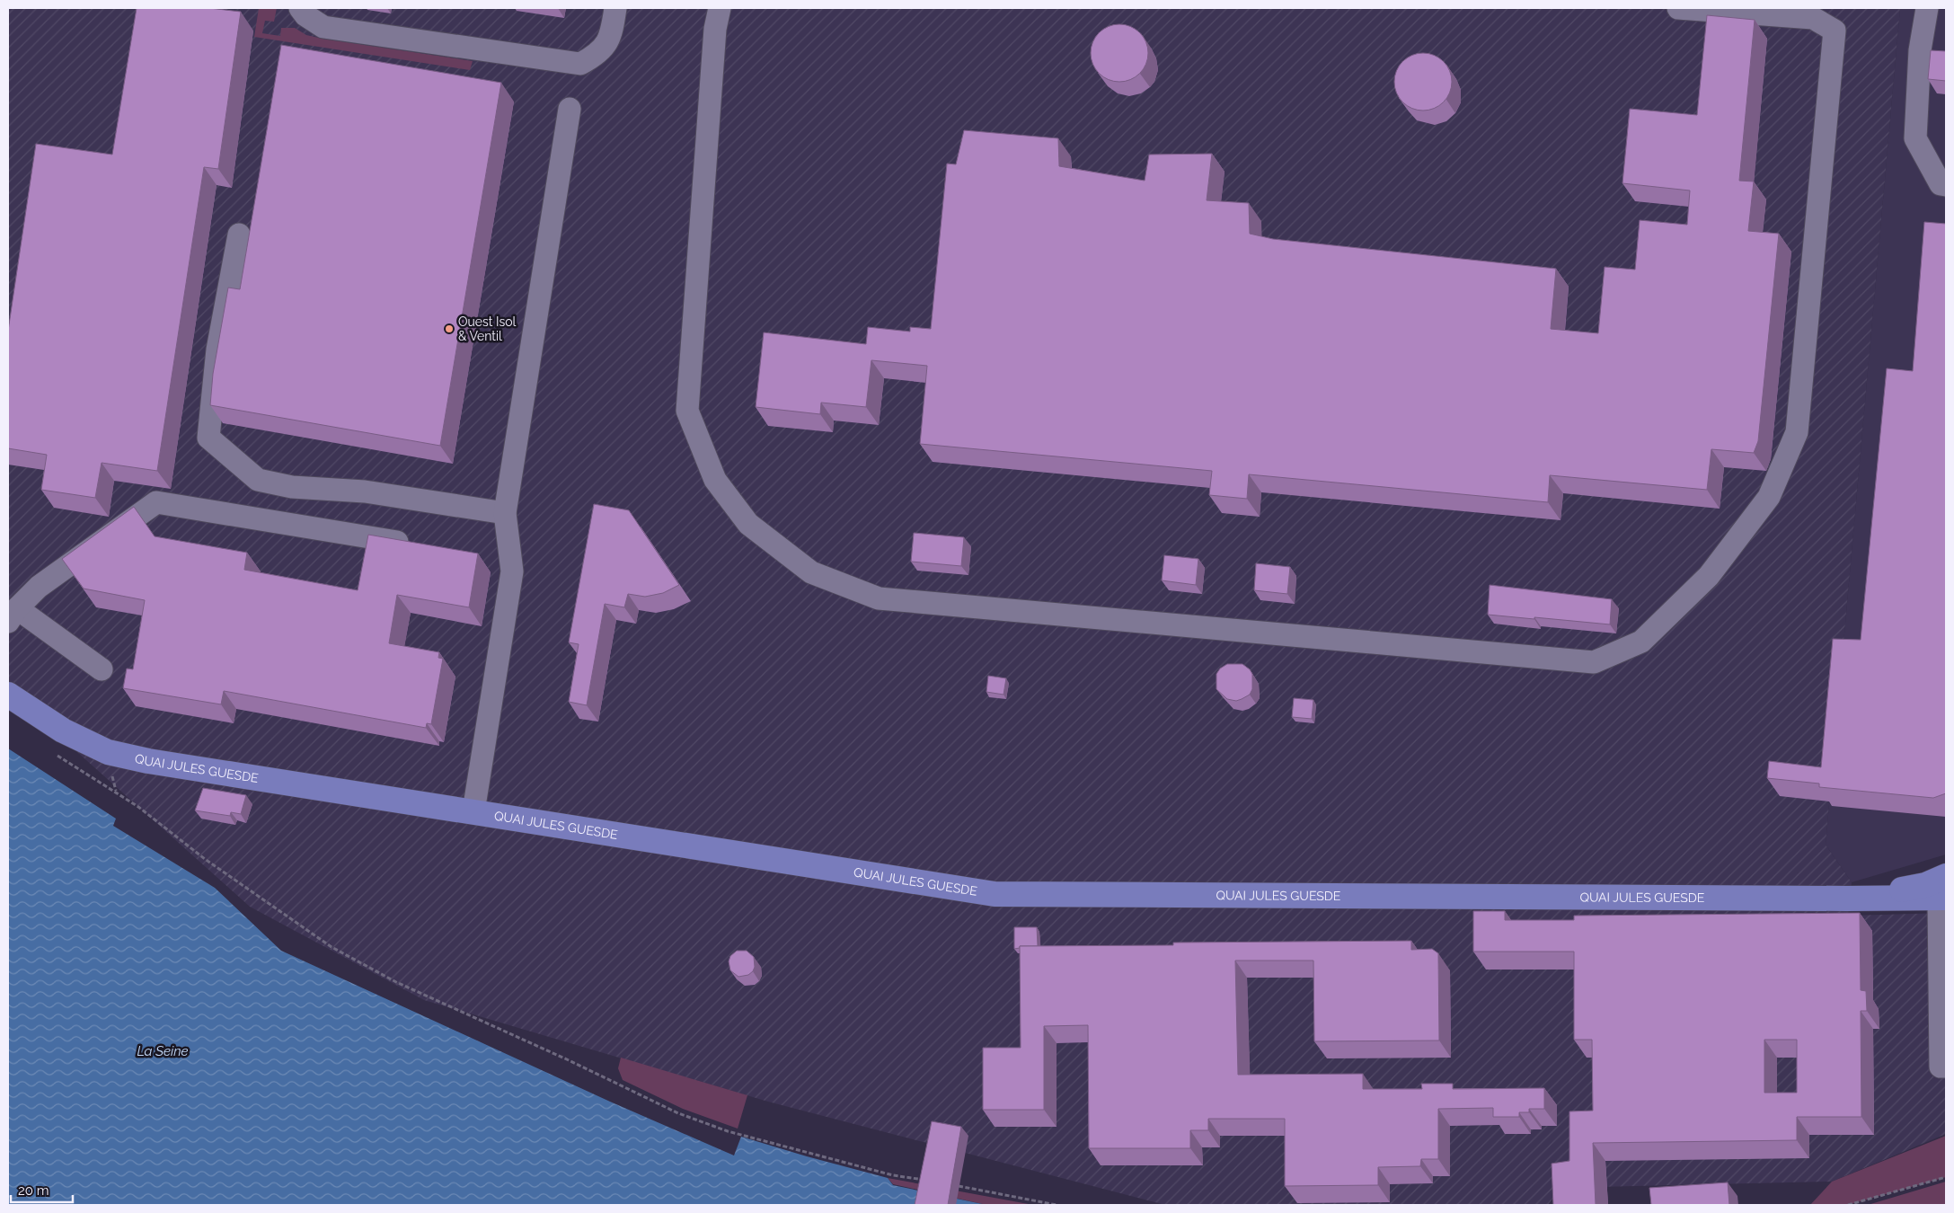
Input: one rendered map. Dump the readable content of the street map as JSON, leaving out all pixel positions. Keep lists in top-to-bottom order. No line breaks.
{"streets":{"main road":["QUAI JULES GUESDE"]},"water":["La Seine"],"places":["Ouest Isol & Ventil"],"scale_bar":"20 m"}
